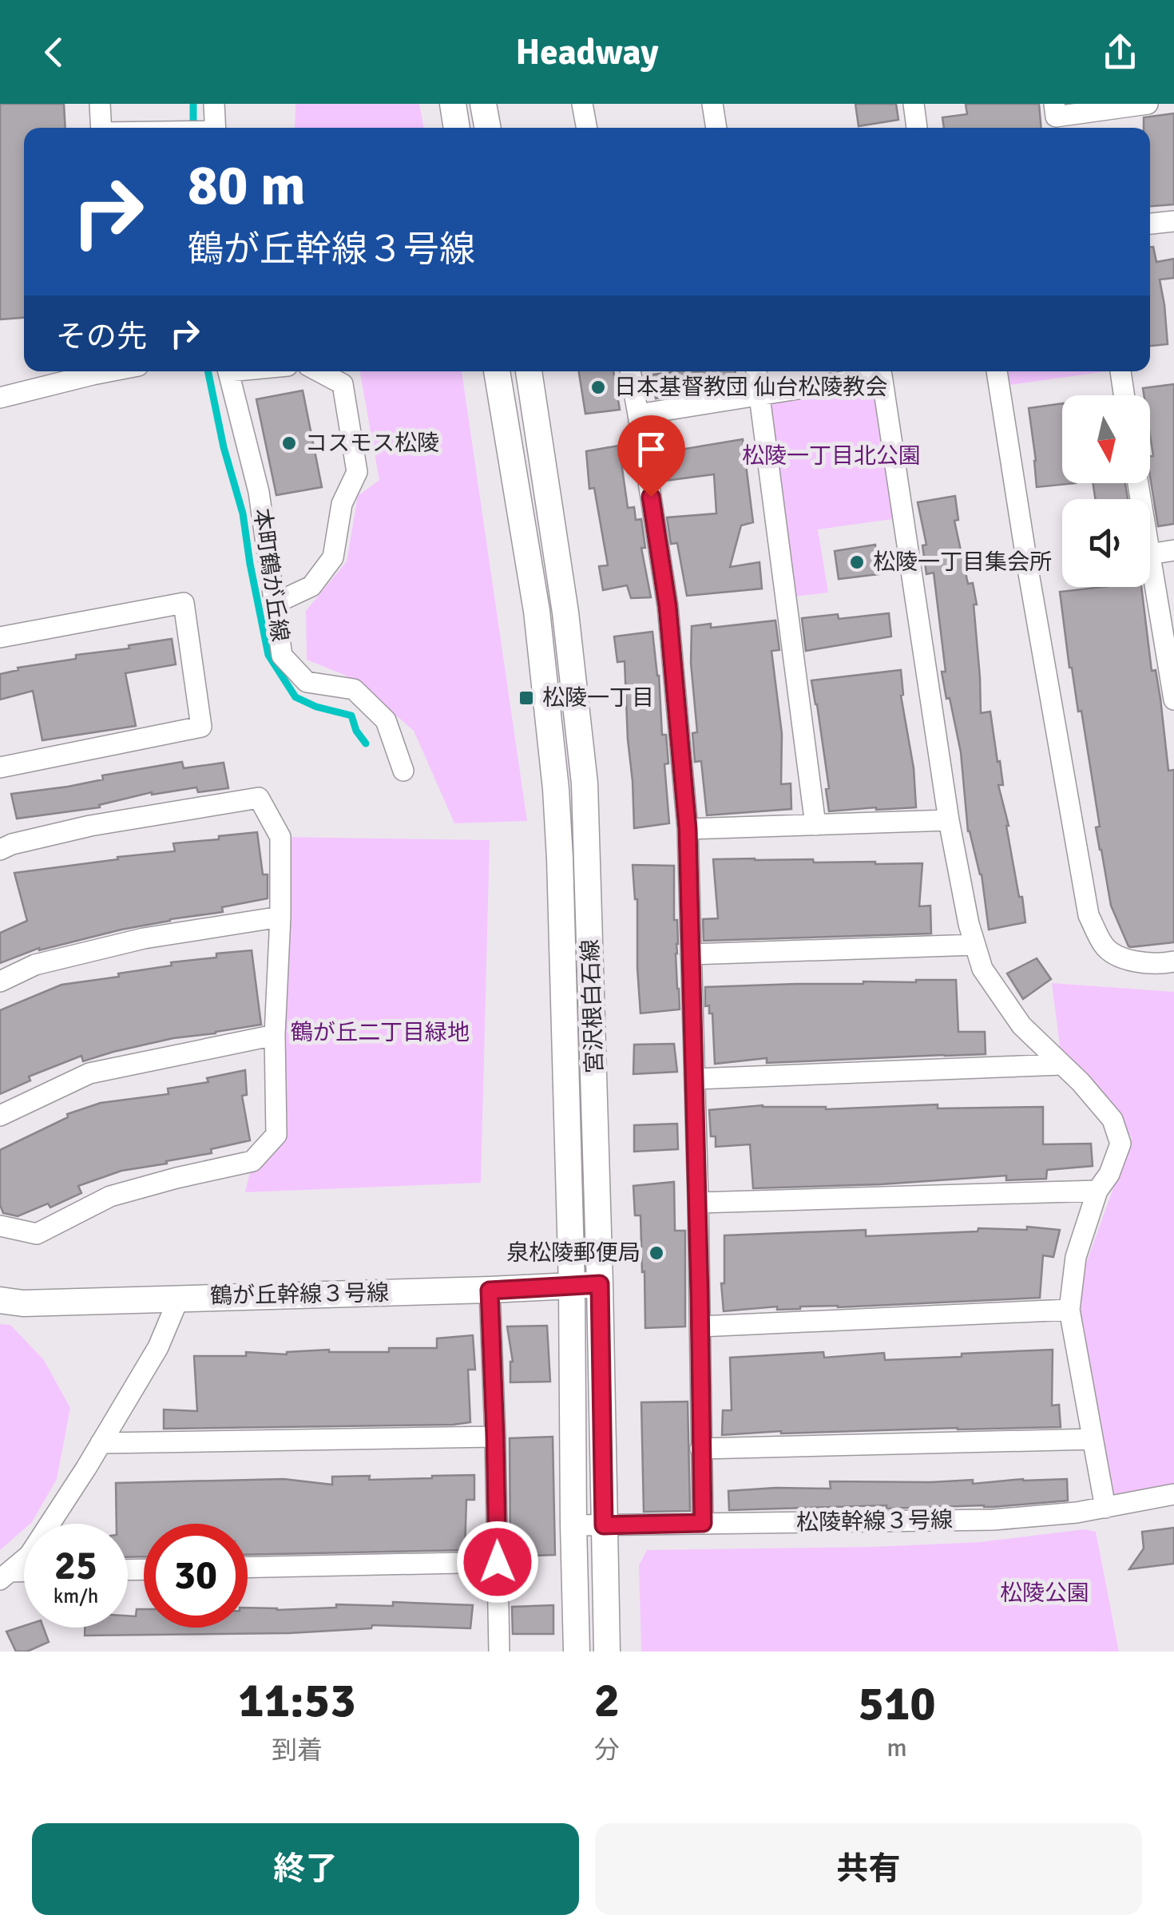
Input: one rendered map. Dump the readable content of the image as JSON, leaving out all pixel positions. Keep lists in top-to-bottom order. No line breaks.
{"streets":{"street":["本町鶴が丘線","宮沢根白石線","鶴が丘幹線３号線","松陵幹線３号線"]},"crossings":[["宮沢根白石線","鶴が丘幹線３号線"],["宮沢根白石線","松陵幹線３号線"]],"parks":["松陵一丁目北公園","鶴が丘二丁目緑地","松陵公園"],"places":{"other":["日本基督教団 仙台松陵教会","コスモス松陵","松陵一丁目集会所","泉松陵郵便局"],"transit":["松陵一丁目"]},"north":"bottom","page":{"header":"Headway","turn":["80 m","鶴が丘幹線３号線"],"then":"その先","speed":"25 km/h","limit":"30","eta":["11:53","到着","2","分","510","m"],"buttons":["終了","共有"]}}
